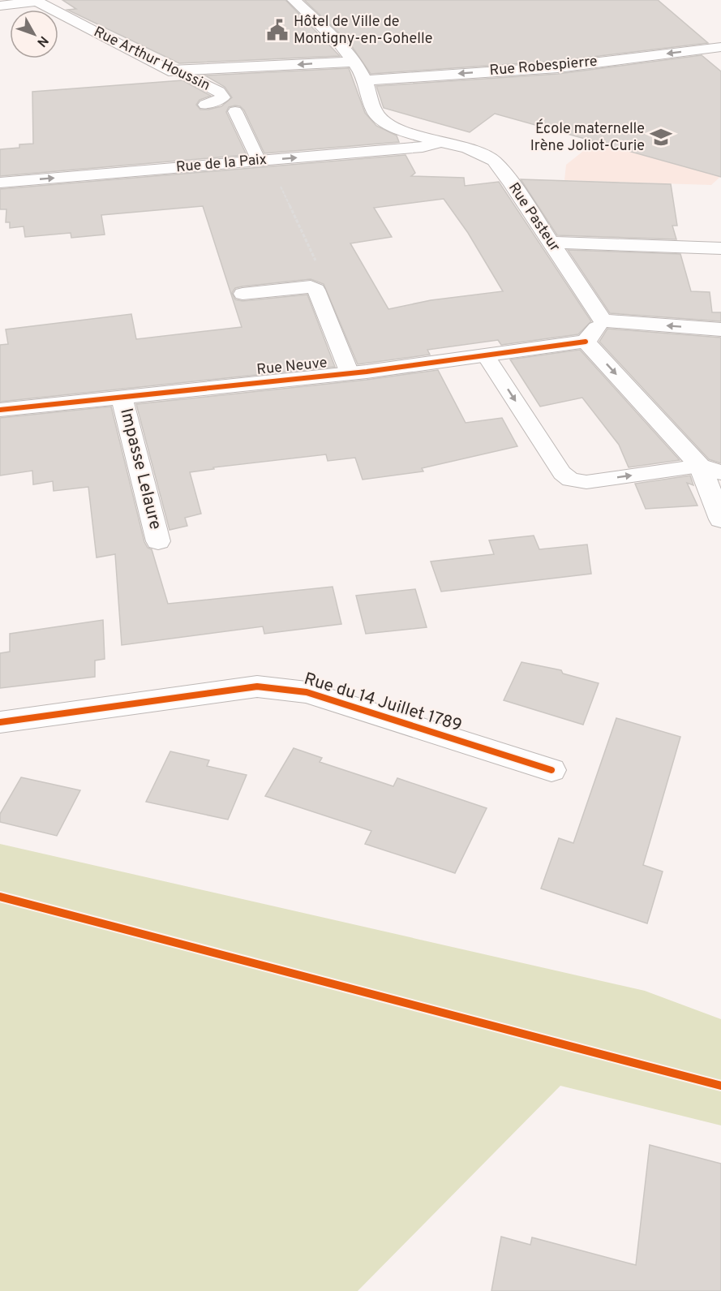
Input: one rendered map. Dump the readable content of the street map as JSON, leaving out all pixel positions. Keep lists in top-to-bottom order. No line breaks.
{"streets":{"street":["Rue Arthur Houssin","Rue Robespierre","Rue de la Paix","Rue Pasteur","Rue Neuve","Impasse Lelaure","Rue du 14 Juillet 1789"]},"crossings":[["Rue Robespierre","Rue Pasteur"],["Rue de la Paix","Rue Pasteur"],["Rue Neuve","Impasse Lelaure"]],"places":{"public building":["Hôtel de Ville de Montigny-en-Gohelle"],"school or university":["École maternelle Irène Joliot-Curie"]},"north":"bottom right"}
